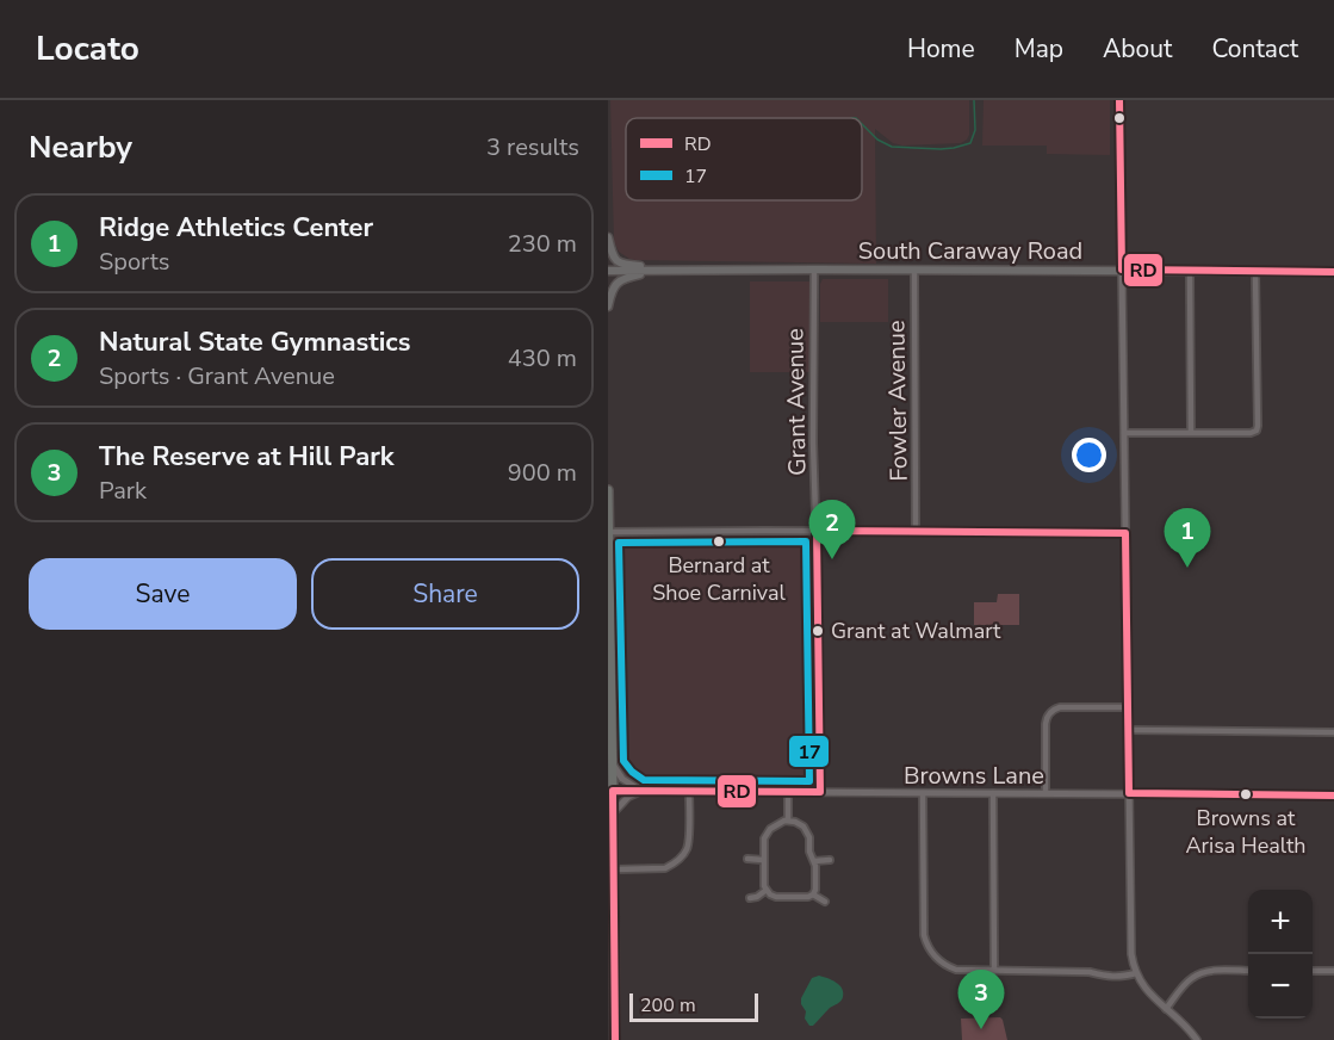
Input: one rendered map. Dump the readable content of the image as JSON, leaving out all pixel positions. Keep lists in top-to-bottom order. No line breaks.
{"streets":{"main road":["South Caraway Road"],"street":["Fowler Avenue","Grant Avenue","Browns Lane"]},"crossings":[["South Caraway Road","Fowler Avenue"],["South Caraway Road","Grant Avenue"],["Grant Avenue","Browns Lane"]],"places":["Bernard at Shoe Carnival","Grant at Walmart","Browns at Arisa Health"],"lines":["transit line RD","transit line 17"],"legend":["RD","17"],"scale_bar":"200 m","page":{"header":"Locato","nav":["Home","Map","About","Contact"],"heading":["Nearby","3 results"],"list":[{"mark":"1","name":"Ridge Athletics Center","note":"Sports","value":"230 m"},{"mark":"2","name":"Natural State Gymnastics","note":"Sports · Grant Avenue","value":"430 m"},{"mark":"3","name":"The Reserve at Hill Park","note":"Park","value":"900 m"}],"pins":["2","1","3"],"buttons":["Save","Share"],"map_buttons":["+","−"],"scale":"200 m"}}
